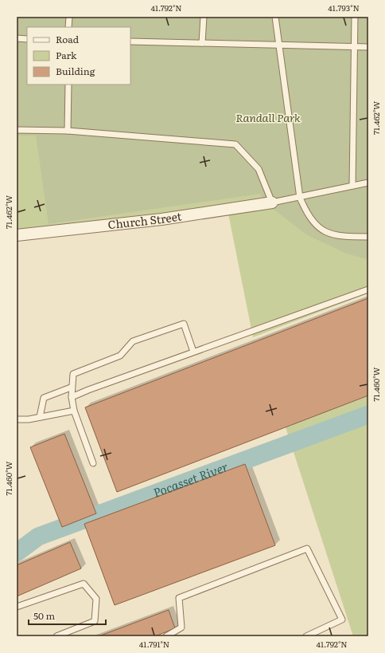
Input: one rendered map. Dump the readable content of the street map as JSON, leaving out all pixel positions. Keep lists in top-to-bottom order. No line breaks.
{"streets":{"street":["Church Street"]},"water":["Pocasset River"],"parks":["Randall Park"],"legend":["Road","Park","Building"],"scale_bar":"50 m","coordinates":["41.792°N","41.793°N","71.462°W","71.460°W","41.791°N"]}
